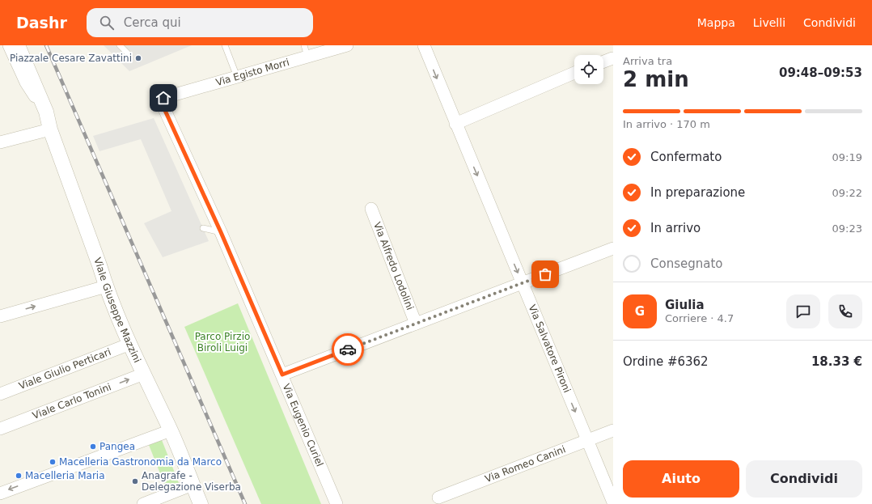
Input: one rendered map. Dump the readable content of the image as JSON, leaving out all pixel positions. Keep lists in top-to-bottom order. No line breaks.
{"streets":{"street":["Via Egisto Morri","Via Alfredo Lodolini","Viale Giuseppe Mazzini","Via Salvatore Pironi","Viale Giulio Perticari","Viale Carlo Tonini","Via Eugenio Curiel","Via Romeo Canini"]},"crossings":[["Via Egisto Morri","Via Eugenio Curiel"],["Viale Giuseppe Mazzini","Viale Giulio Perticari"],["Viale Giuseppe Mazzini","Viale Carlo Tonini"],["Via Salvatore Pironi","Via Romeo Canini"]],"one_way":["Via Salvatore Pironi"],"parks":["Parco Pirzio Biroli Luigi"],"places":["Piazzale Cesare Zavattini","Pangea","Macelleria Gastronomia da Marco","Macelleria Maria","Anagrafe - Delegazione Viserba"],"page":{"header":"Dashr","search":"Cerca qui","nav":["Mappa","Livelli","Condividi"],"heading":["2 min","Arriva tra","09:48–09:53"],"panel":["Giulia","Corriere · 4.7","Ordine #6362","18.33 €"],"bar":"In arrivo · 170 m","list":[["Confermato","09:19"],["In preparazione","09:22"],["In arrivo","09:23"],"Consegnato"],"round":"G","buttons":["Aiuto","Condividi"]}}
